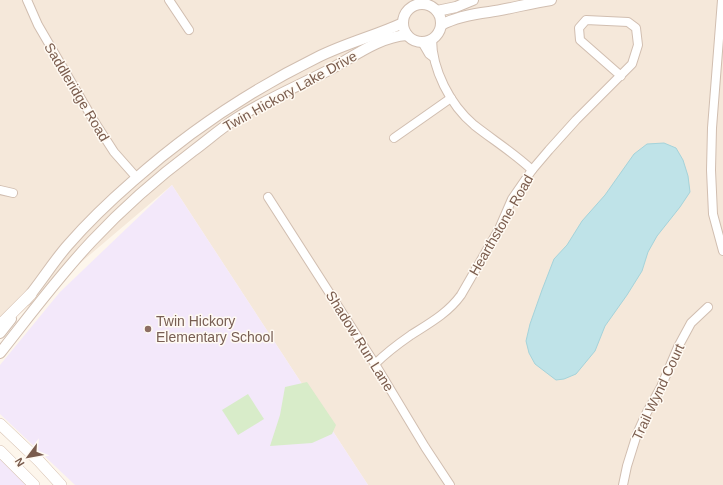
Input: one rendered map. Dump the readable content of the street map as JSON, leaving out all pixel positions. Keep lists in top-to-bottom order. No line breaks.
{"streets":{"street":["Twin Hickory Lake Drive","Saddleridge Road","Hearthstone Road","Shadow Run Lane","Trail Wynd Court"]},"crossings":[["Twin Hickory Lake Drive","Saddleridge Road"],["Hearthstone Road","Shadow Run Lane"]],"places":["Twin Hickory Elementary School"],"north":"bottom left"}
